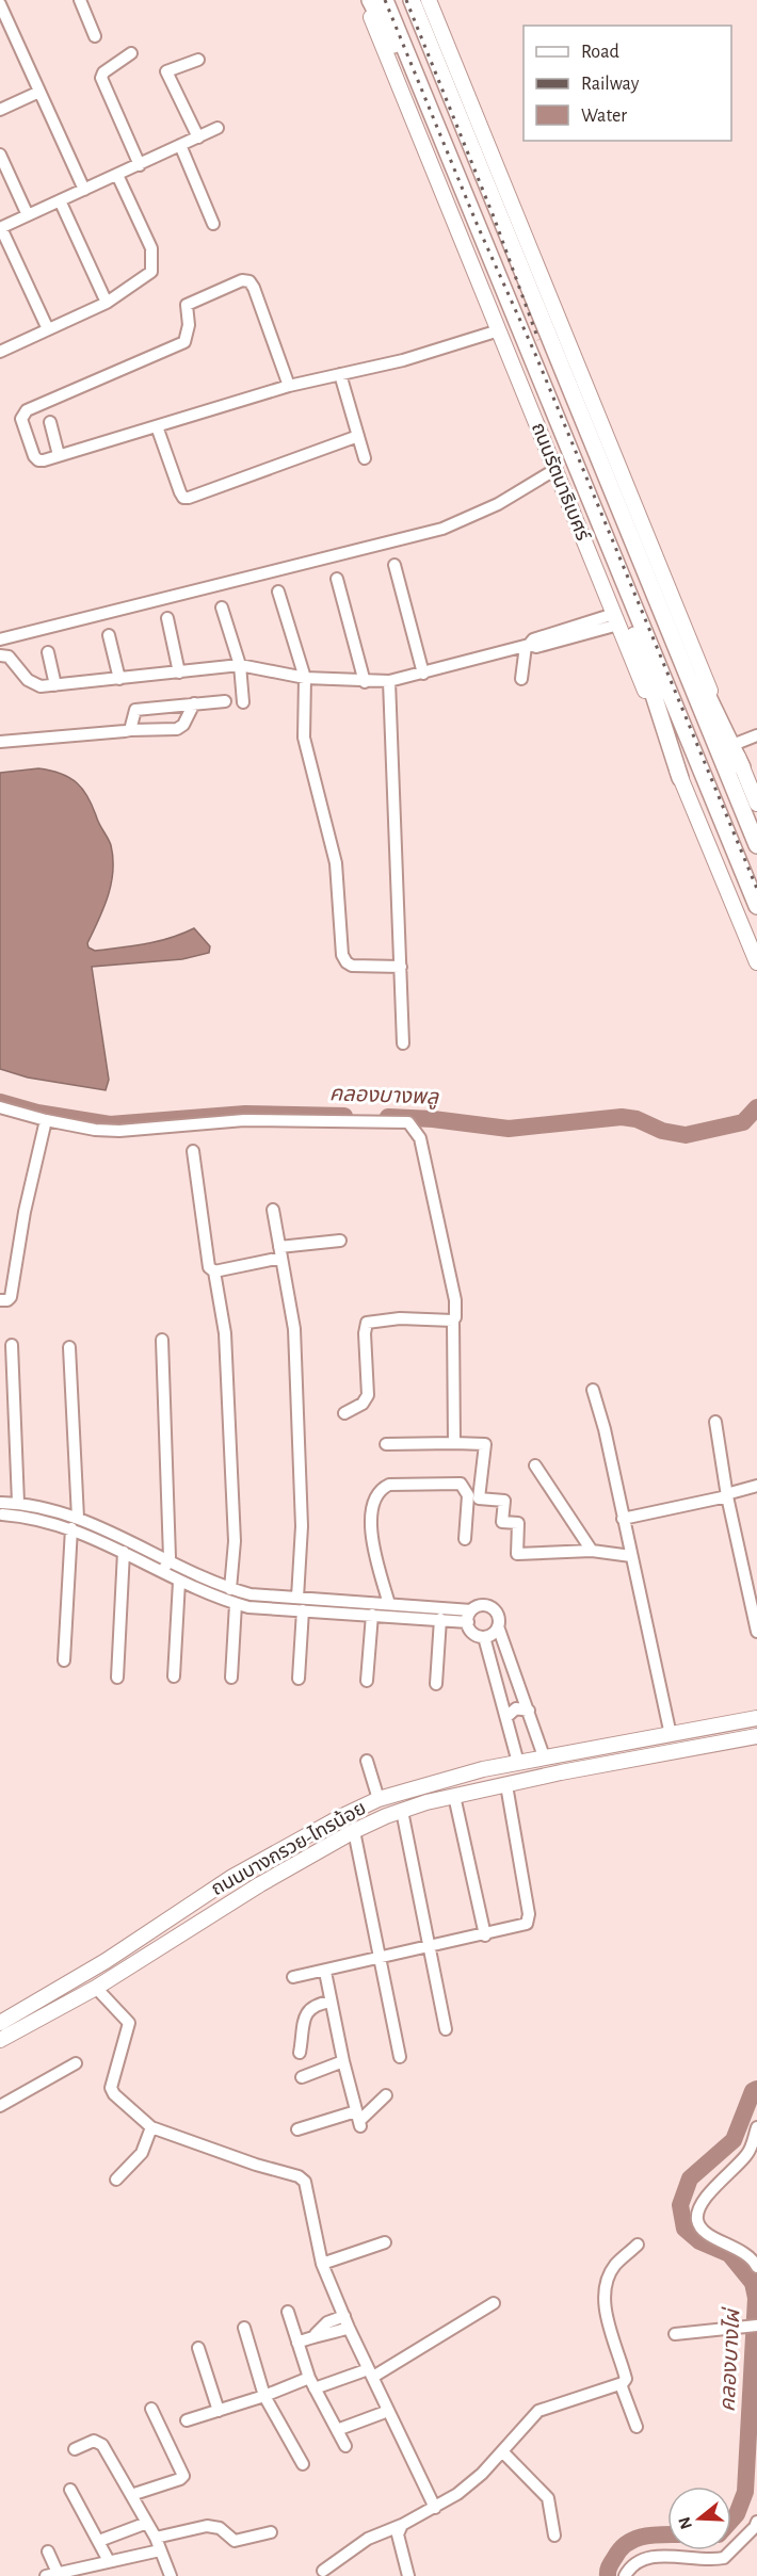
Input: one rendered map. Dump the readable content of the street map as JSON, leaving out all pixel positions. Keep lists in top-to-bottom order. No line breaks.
{"streets":{"main road":["ถนนรัตนาธิเบศร์","ถนนบางกรวย-ไทรน้อย"]},"water":["คลองบางพลู","คลองบางไผ่"],"legend":["Road","Railway","Water"],"north":"left"}
